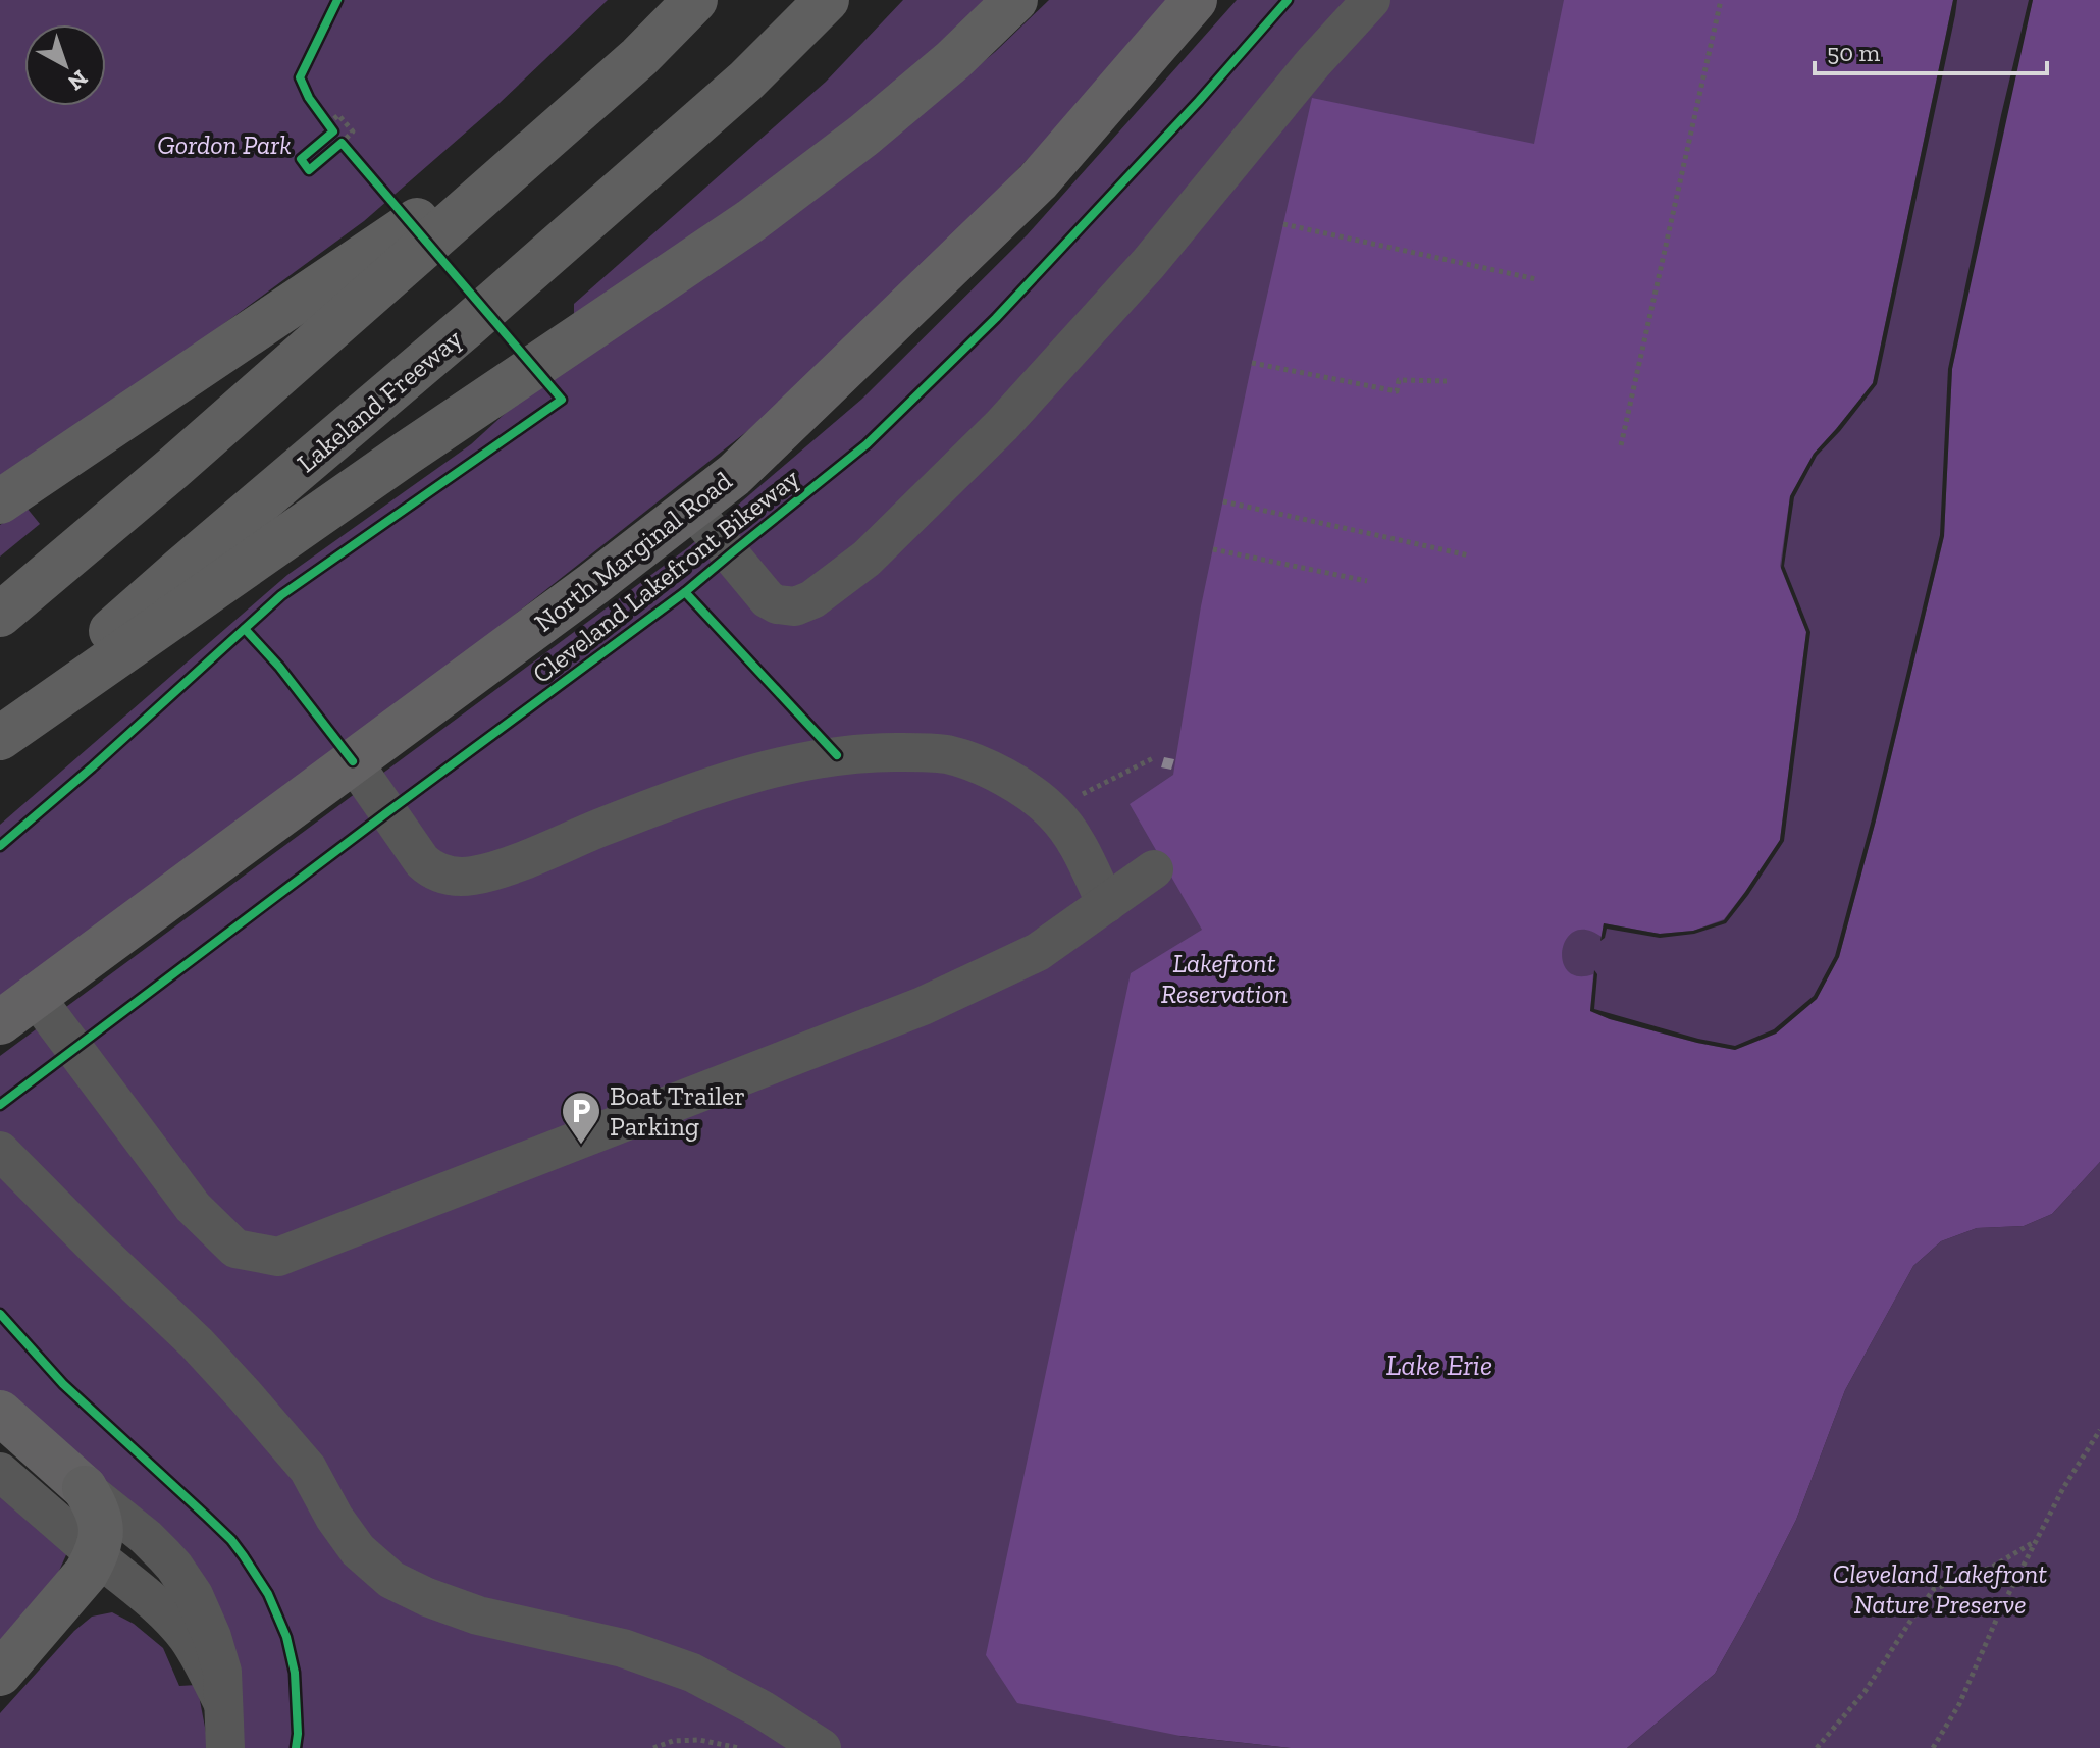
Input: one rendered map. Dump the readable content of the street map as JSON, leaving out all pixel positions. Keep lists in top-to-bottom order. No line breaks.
{"streets":{"highway":["Lakeland Freeway"],"main road":["North Marginal Road"],"cycle path":["Cleveland Lakefront Bikeway"]},"water":["Lake Erie"],"parks":["Gordon Park","Lakefront Reservation","Cleveland Lakefront Nature Preserve"],"places":{"parking":["Boat Trailer Parking"]},"scale_bar":"50 m","north":"bottom right"}
